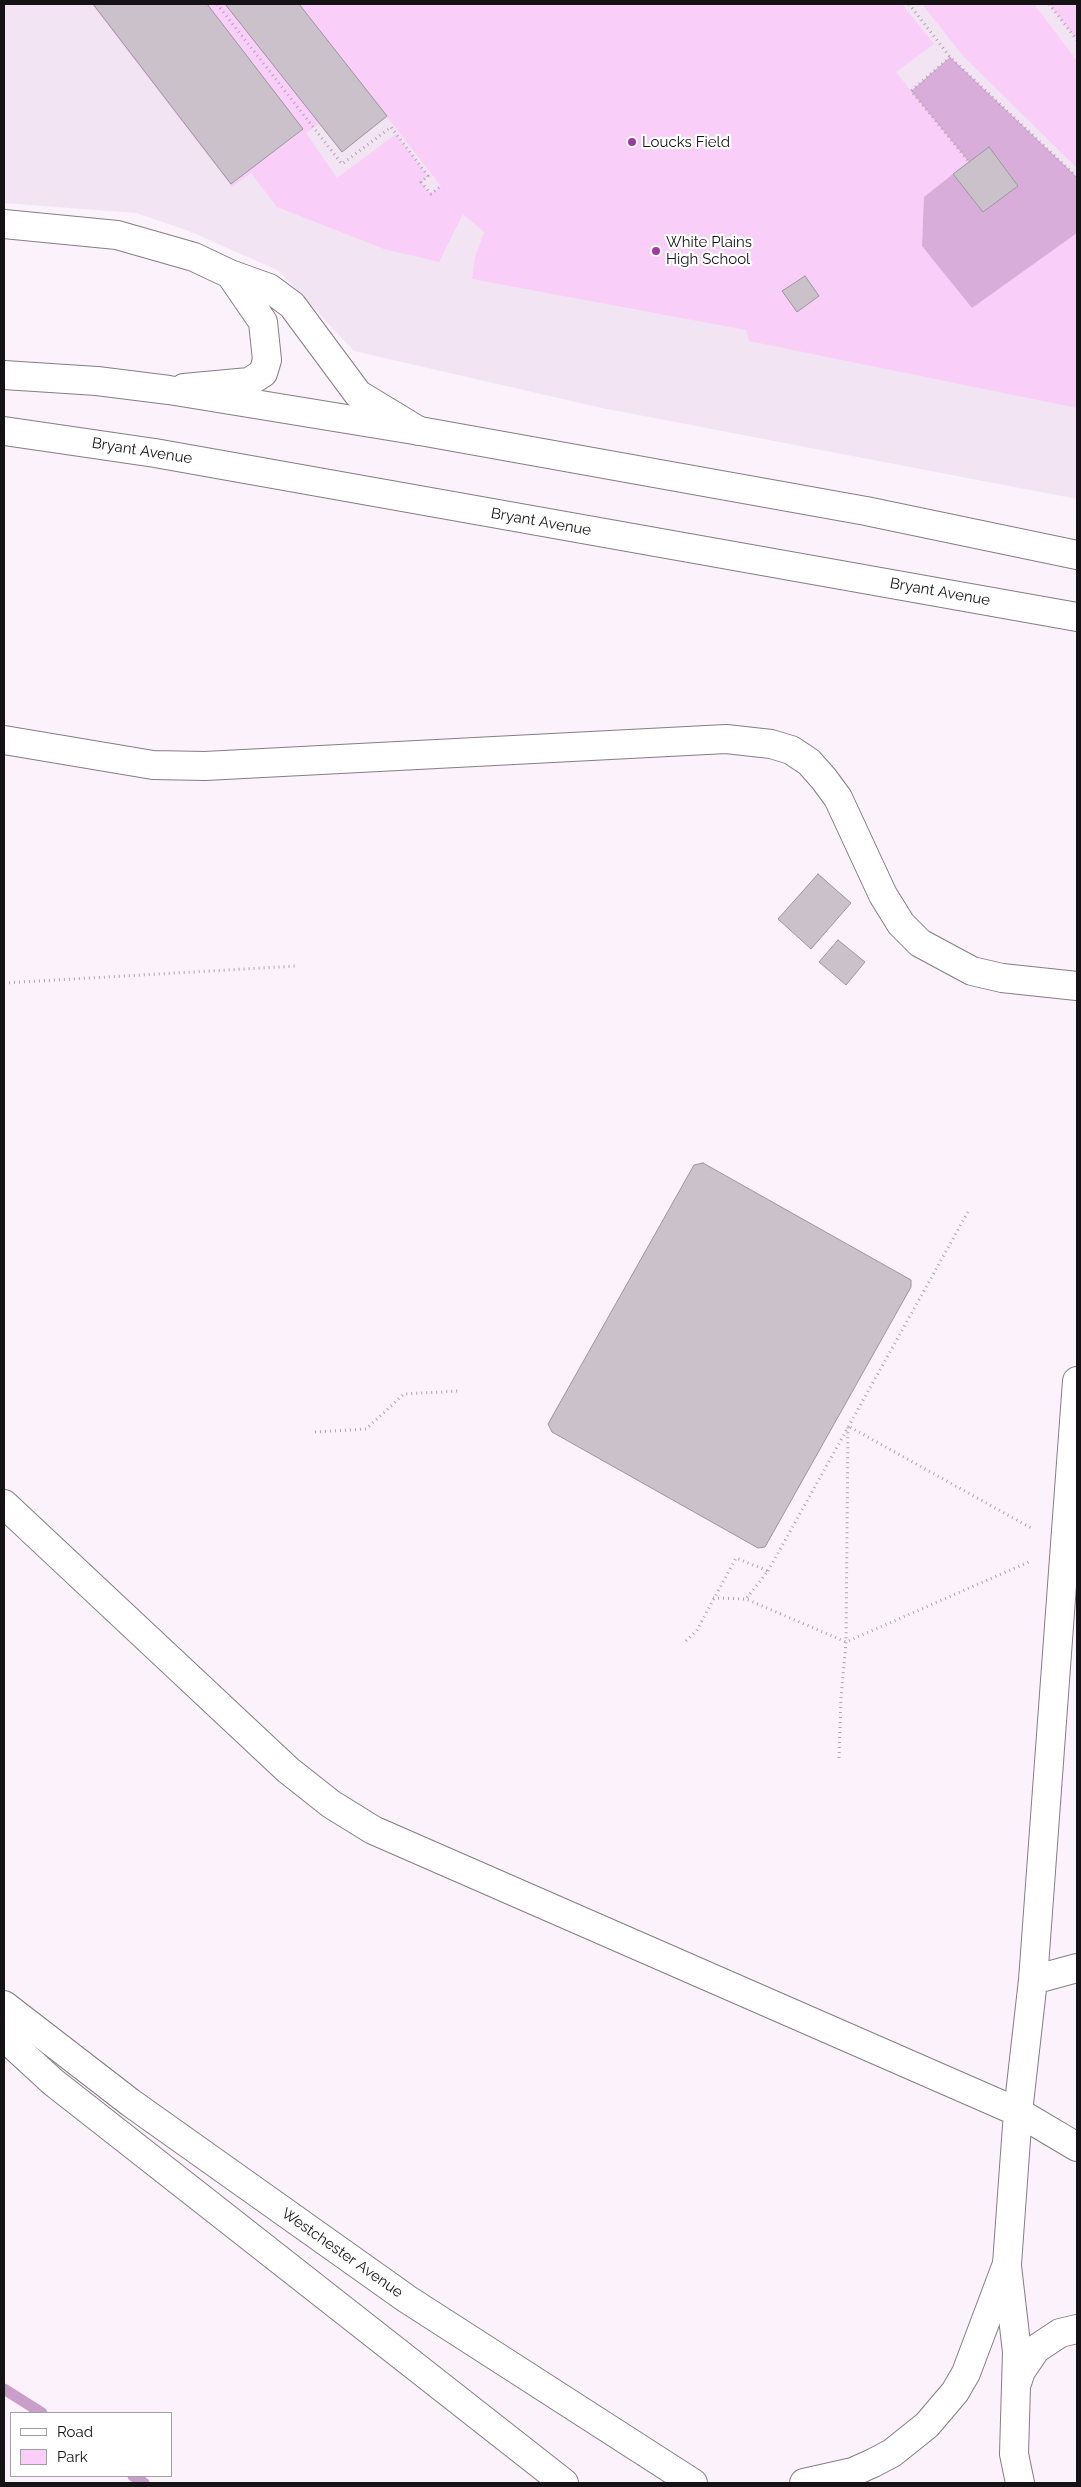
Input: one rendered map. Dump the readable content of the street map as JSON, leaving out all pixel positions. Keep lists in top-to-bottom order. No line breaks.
{"streets":{"main road":["Bryant Avenue","Westchester Avenue"]},"places":["Loucks Field","White Plains High School"],"legend":["Road","Park"]}
